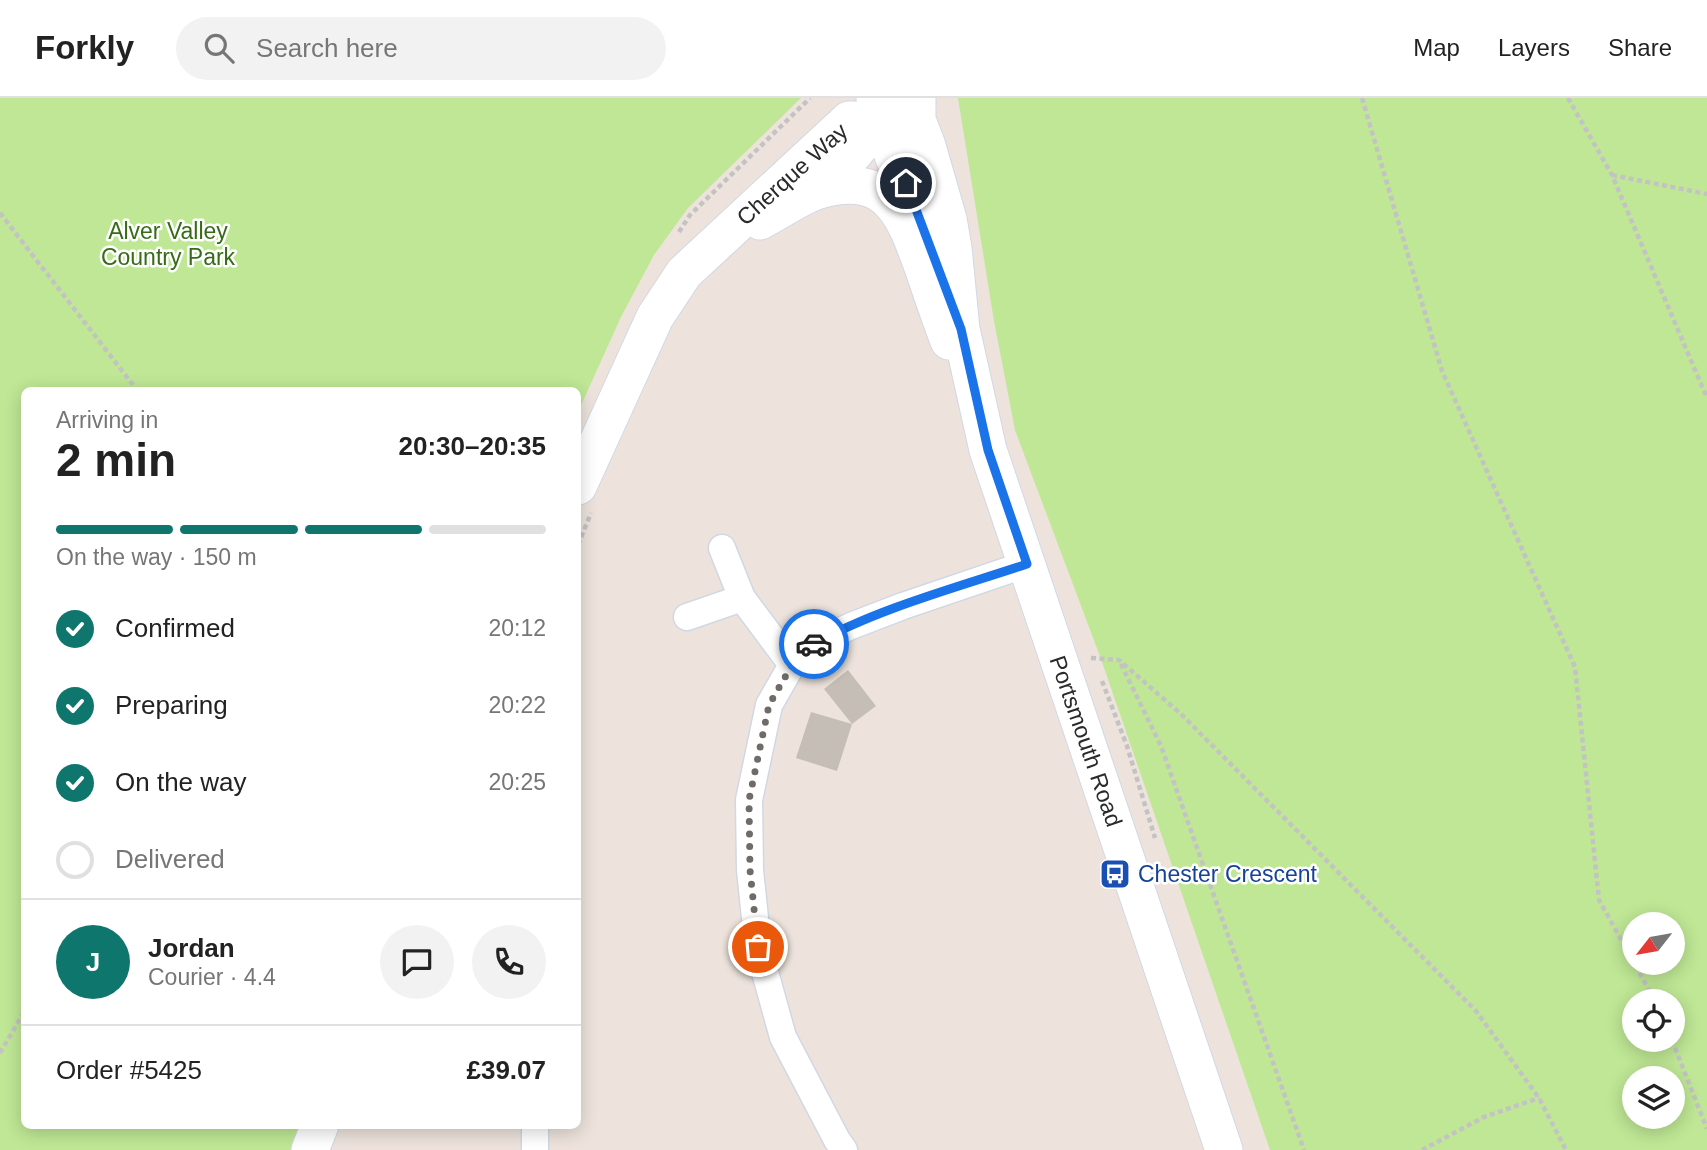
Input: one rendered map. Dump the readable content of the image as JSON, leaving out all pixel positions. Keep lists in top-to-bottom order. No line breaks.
{"streets":{"street":["Cherque Way","Portsmouth Road"]},"crossings":[["Cherque Way","Portsmouth Road"]],"parks":["Alver Valley Country Park"],"places":{"bus stop":["Chester Crescent"]},"north":"bottom left","page":{"header":"Forkly","search":"Search here","nav":["Map","Layers","Share"],"heading":["2 min","Arriving in","20:30–20:35"],"panel":["Jordan","Courier · 4.4","Order #5425","£39.07"],"bar":"On the way · 150 m","list":[["Confirmed","20:12"],["Preparing","20:22"],["On the way","20:25"],"Delivered"],"round":"J"}}
